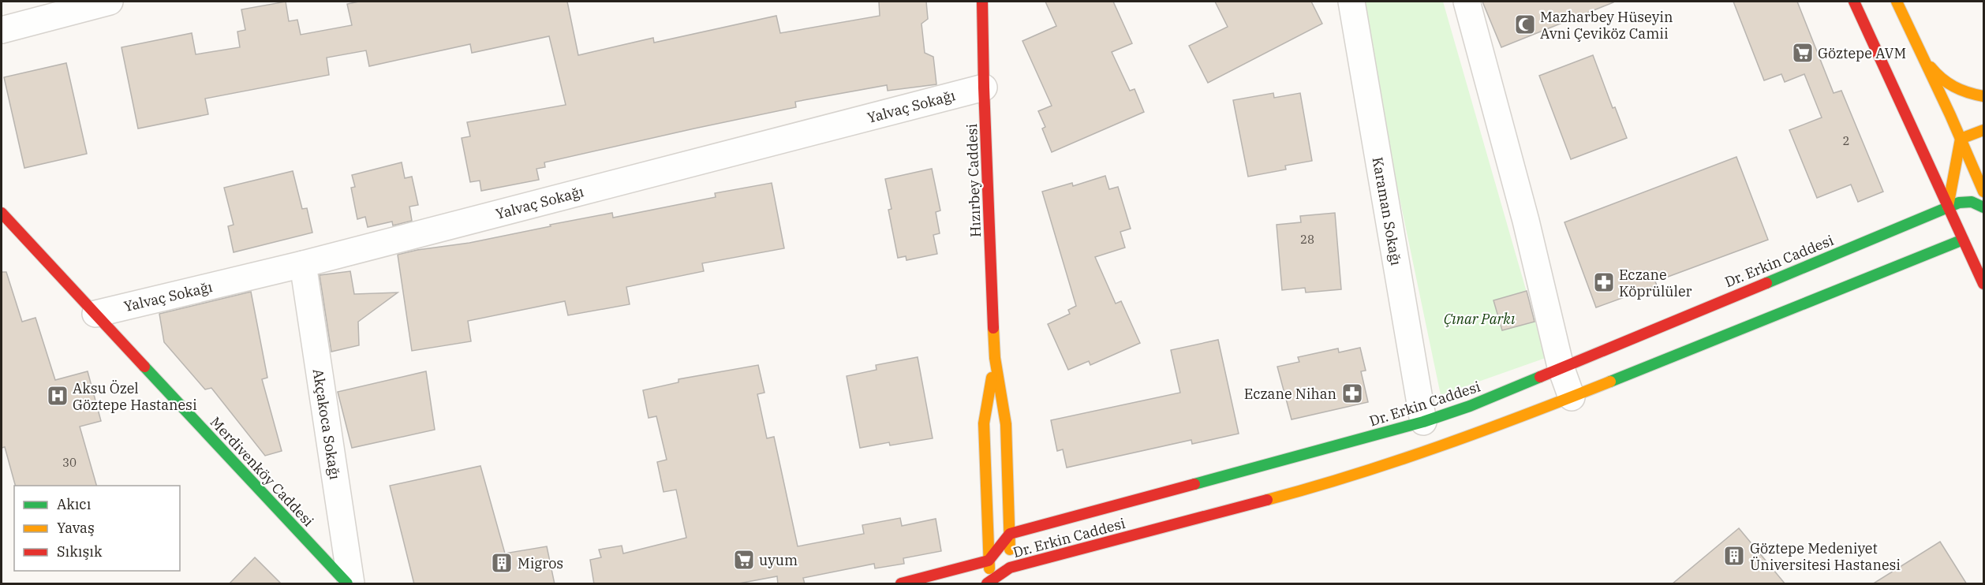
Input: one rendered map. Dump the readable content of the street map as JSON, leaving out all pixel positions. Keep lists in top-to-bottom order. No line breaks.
{"streets":{"street":["Yalvaç Sokağı","Hızırbey Caddesi","Karaman Sokağı","Dr. Erkin Caddesi","Akçakoca Sokağı","Merdivenköy Caddesi"]},"crossings":[["Yalvaç Sokağı","Hızırbey Caddesi"],["Yalvaç Sokağı","Akçakoca Sokağı"],["Yalvaç Sokağı","Merdivenköy Caddesi"],["Hızırbey Caddesi","Dr. Erkin Caddesi"],["Karaman Sokağı","Dr. Erkin Caddesi"]],"parks":["Çınar Parkı"],"places":{"mosque":["Mazharbey Hüseyin Avni Çeviköz Camii"],"supermarket":["Göztepe AVM","uyum"],"pharmacy":["Eczane Köprülüler","Eczane Nihan"],"hospital":["Aksu Özel Göztepe Hastanesi"],"building":["Göztepe Medeniyet Üniversitesi Hastanesi","Migros"]},"house_numbers":["2","28","30"],"legend":["Akıcı","Yavaş","Sıkışık"]}
